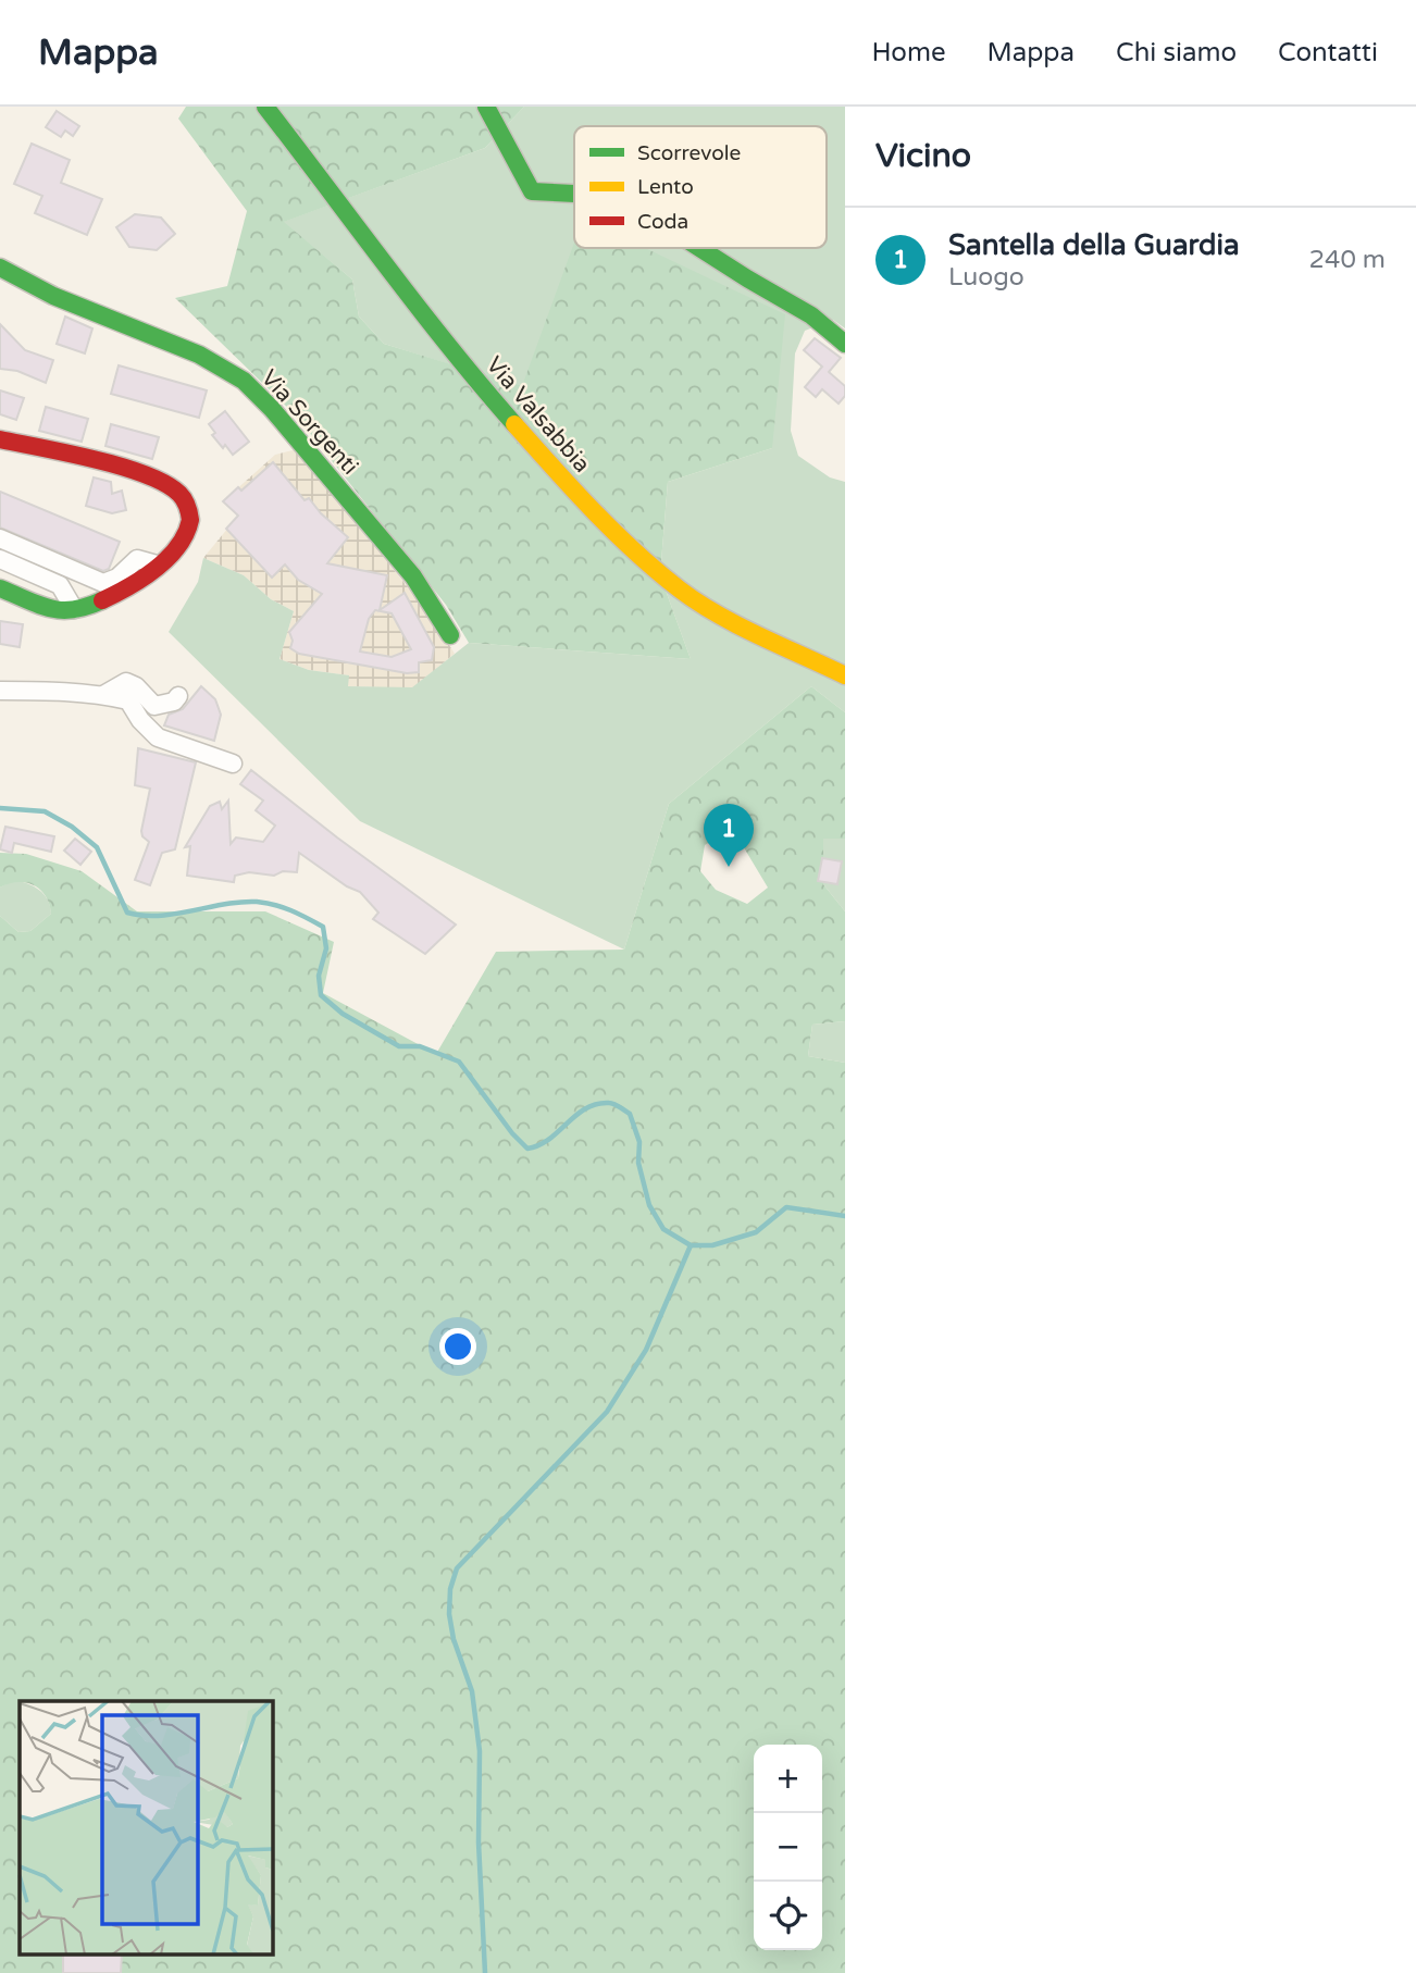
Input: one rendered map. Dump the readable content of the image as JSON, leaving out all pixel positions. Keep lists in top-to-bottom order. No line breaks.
{"streets":{"street":["Via Valsabbia","Via Sorgenti"]},"legend":["Scorrevole","Lento","Coda"],"page":{"header":"Mappa","nav":["Home","Mappa","Chi siamo","Contatti"],"heading":"Vicino","list":[{"mark":"1","name":"Santella della Guardia","note":"Luogo","value":"240 m"}],"pins":"1","map_buttons":["+","−"]}}
